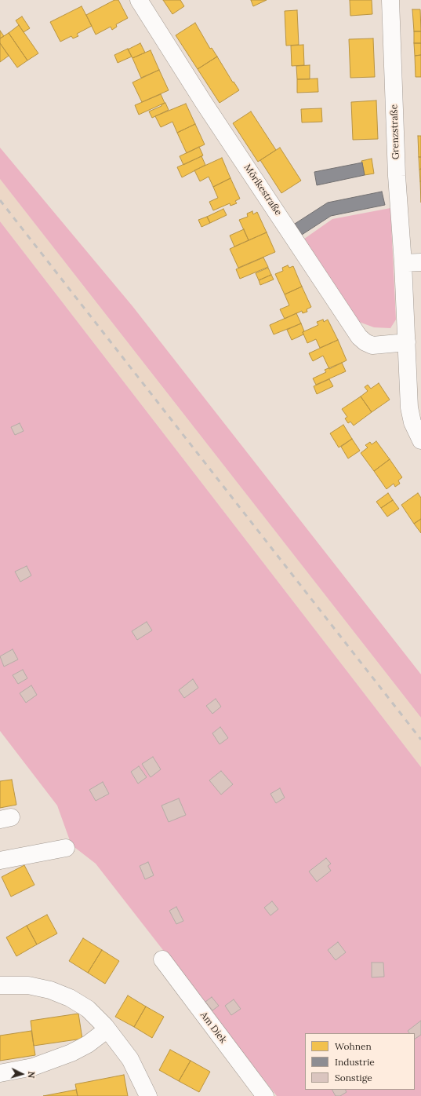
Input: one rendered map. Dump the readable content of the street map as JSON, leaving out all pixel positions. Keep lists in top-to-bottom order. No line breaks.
{"streets":{"street":["Grenzstraße","Mörikestraße","Am Diek"]},"crossings":[["Grenzstraße","Mörikestraße"]],"legend":["Wohnen","Industrie","Sonstige"],"north":"right"}
